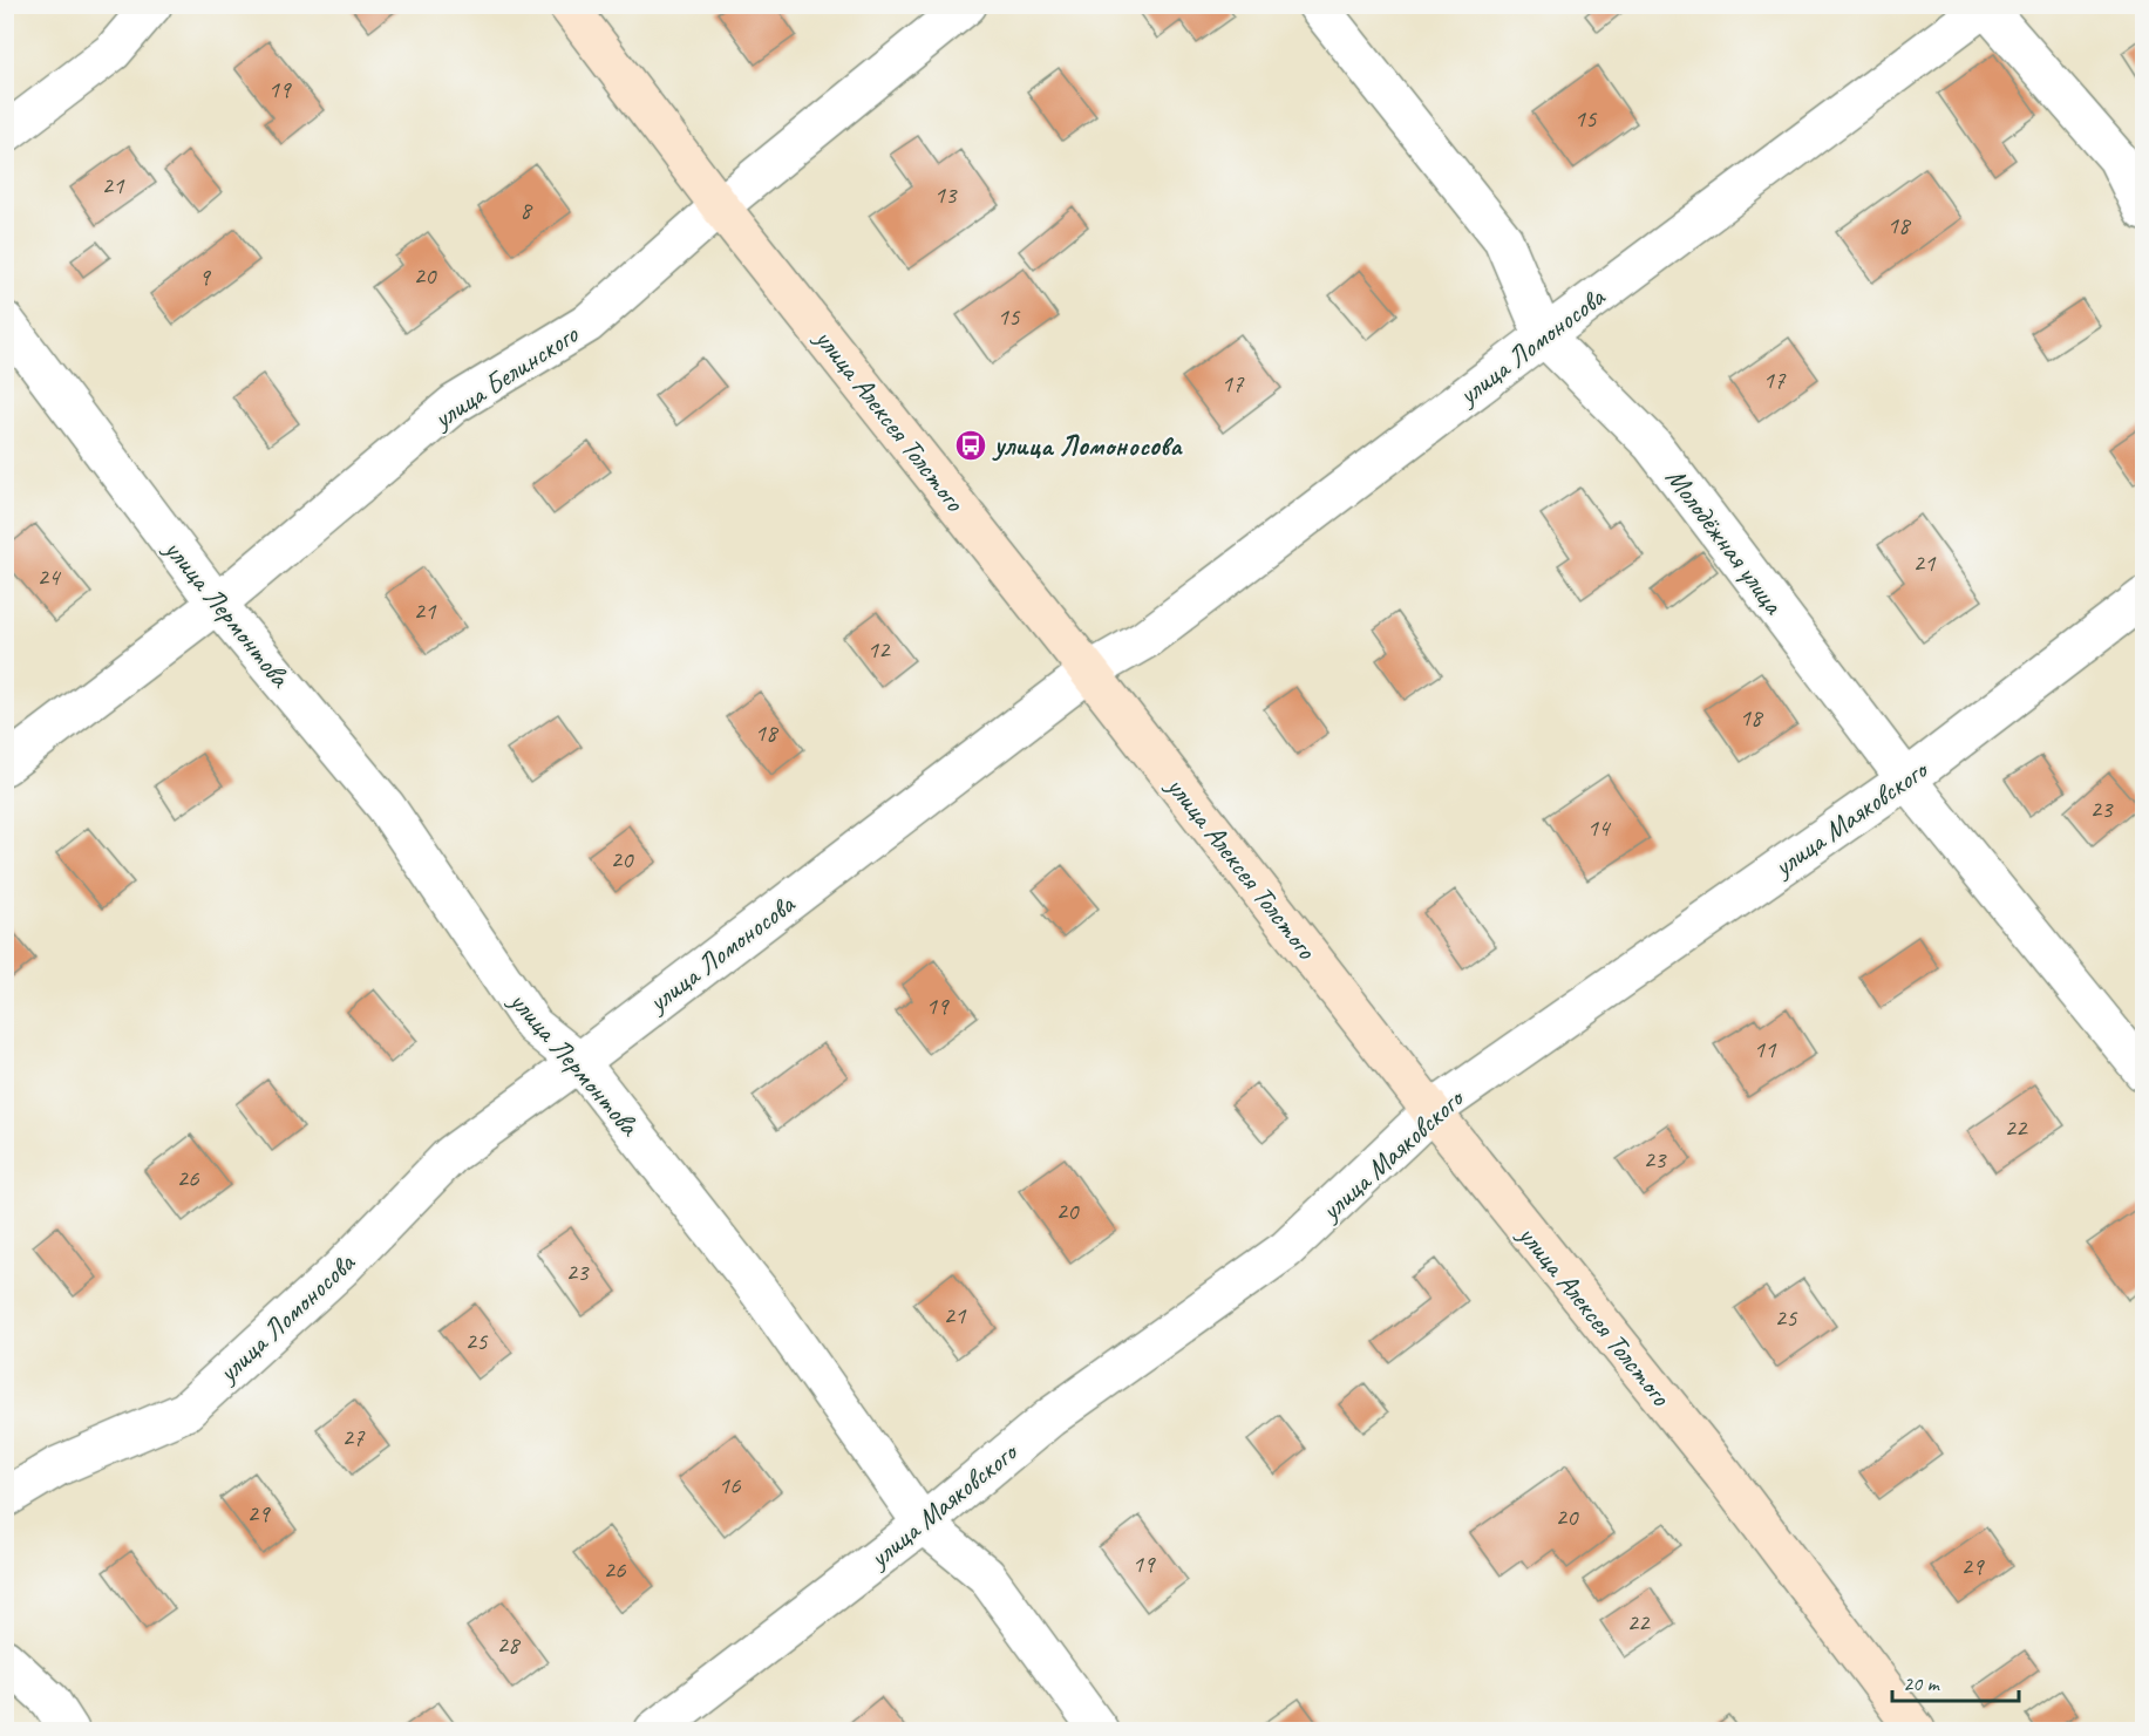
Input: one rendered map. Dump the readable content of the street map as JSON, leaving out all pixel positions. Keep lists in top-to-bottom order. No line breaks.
{"streets":{"street":["улица Ломоносова","улица Белинского","улица Алексея Толстого","Молодёжная улица","улица Лермонтова","улица Маяковского"]},"crossings":[["улица Ломоносова","улица Алексея Толстого"],["улица Ломоносова","Молодёжная улица"],["улица Ломоносова","улица Лермонтова"],["улица Белинского","улица Алексея Толстого"],["улица Белинского","улица Лермонтова"],["улица Алексея Толстого","улица Маяковского"],["Молодёжная улица","улица Маяковского"],["улица Лермонтова","улица Маяковского"]],"places":{"bus stop":["улица Ломоносова"]},"house_numbers":["19","15","21","13","8","18","20","9","15","17","17","21","24","21","12","18","18","23","14","20","19","11","22","23","26","20","23","21","25","25","27","16","29","20","19","29","26","22","28"],"scale_bar":"20 m"}
